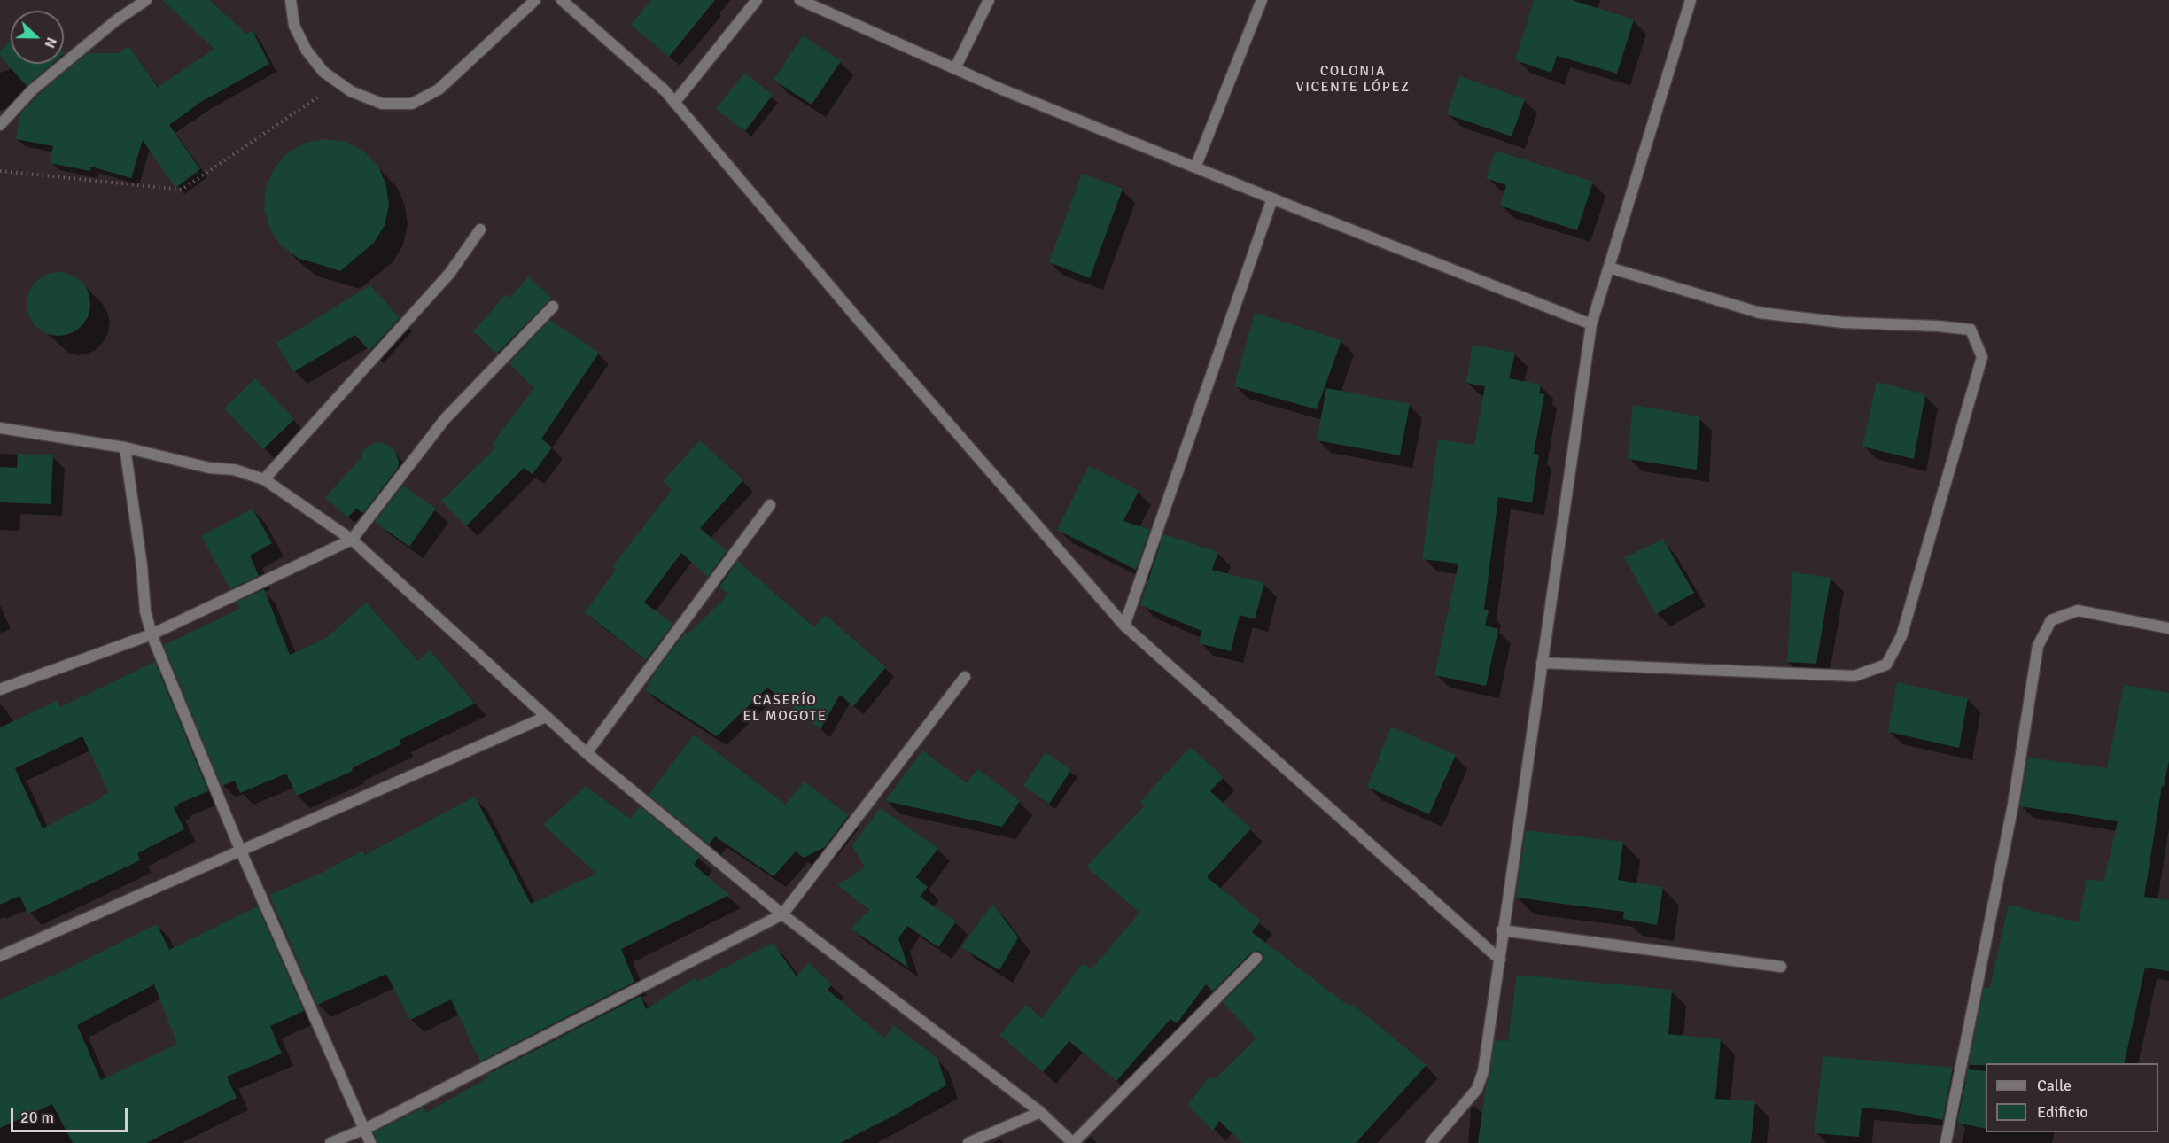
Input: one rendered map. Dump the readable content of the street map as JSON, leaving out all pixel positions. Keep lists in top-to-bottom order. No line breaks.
{"districts":["COLONIA VICENTE LÓPEZ","CASERÍO EL MOGOTE"],"legend":["Calle","Edificio"],"scale_bar":"20 m","north":"right"}
